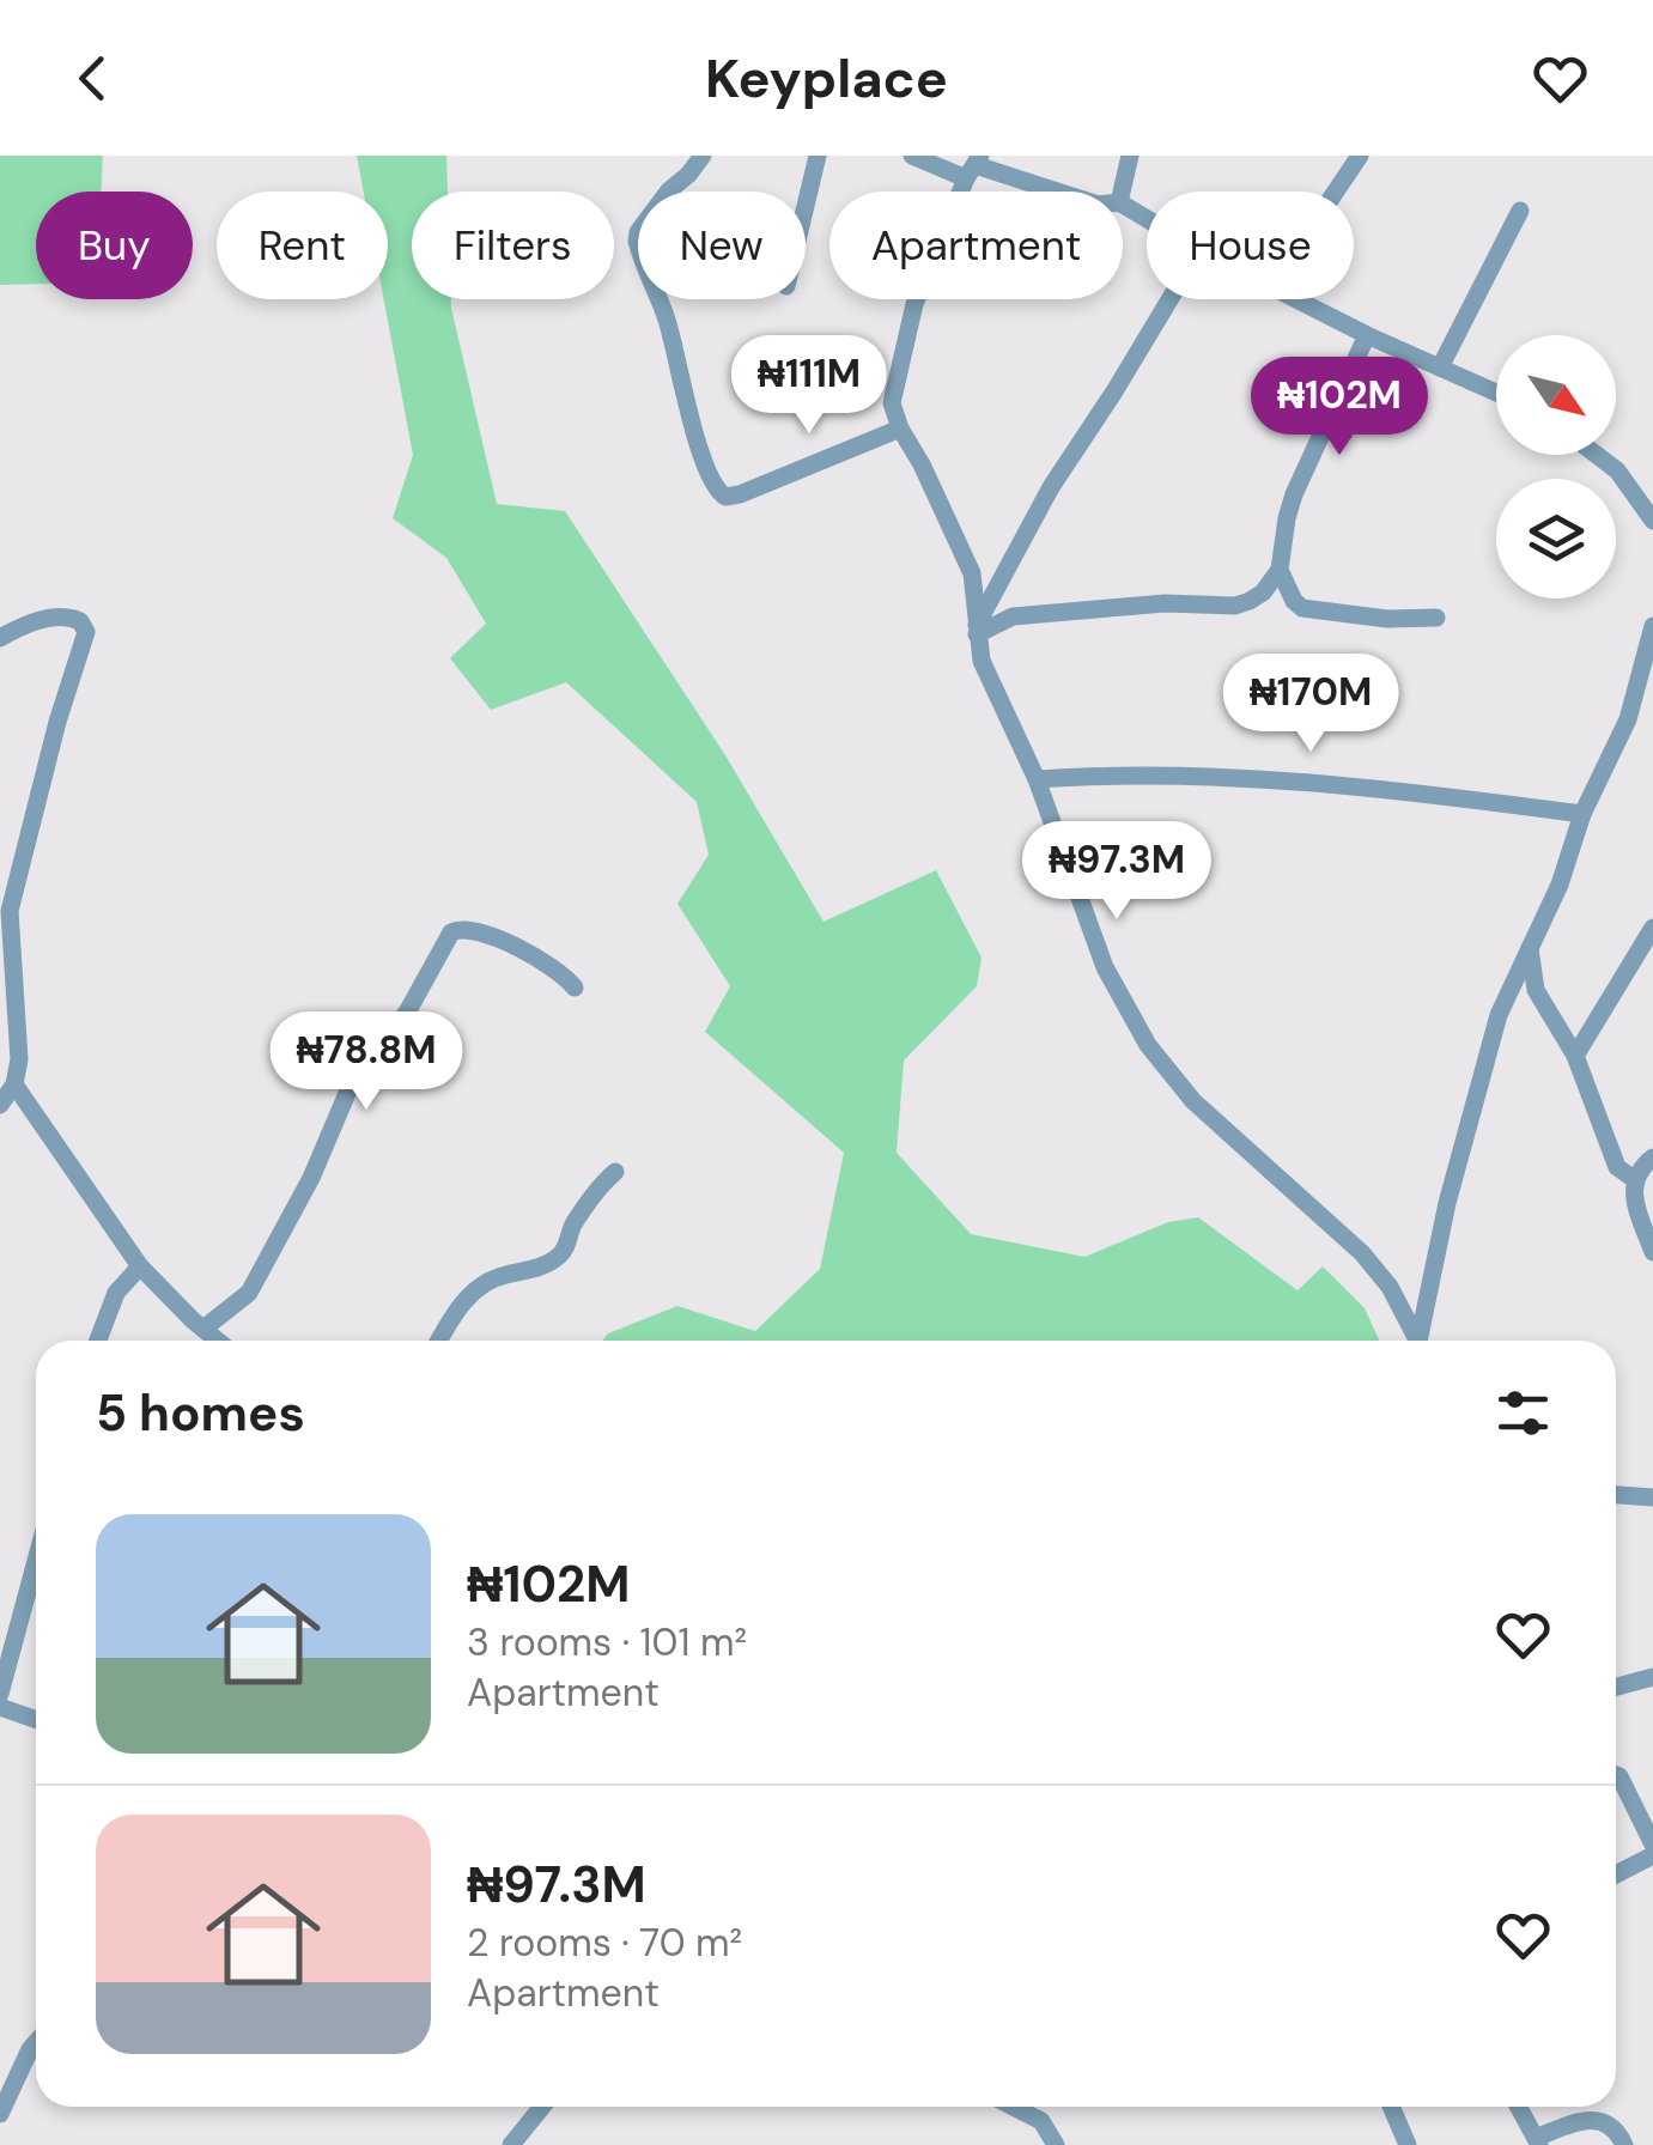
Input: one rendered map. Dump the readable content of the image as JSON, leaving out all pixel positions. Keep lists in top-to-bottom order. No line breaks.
{"north":"bottom right","page":{"header":"Keyplace","chip":["Buy","Rent","Filters","New","Apartment","House"],"price":["₦111M","₦102M","₦170M","₦97.3M","₦78.8M"],"heading":"5 homes","list":[{"name":"₦102M","note":"3 rooms · 101 m² · Apartment"},{"name":"₦97.3M","note":"2 rooms · 70 m² · Apartment"}]}}
